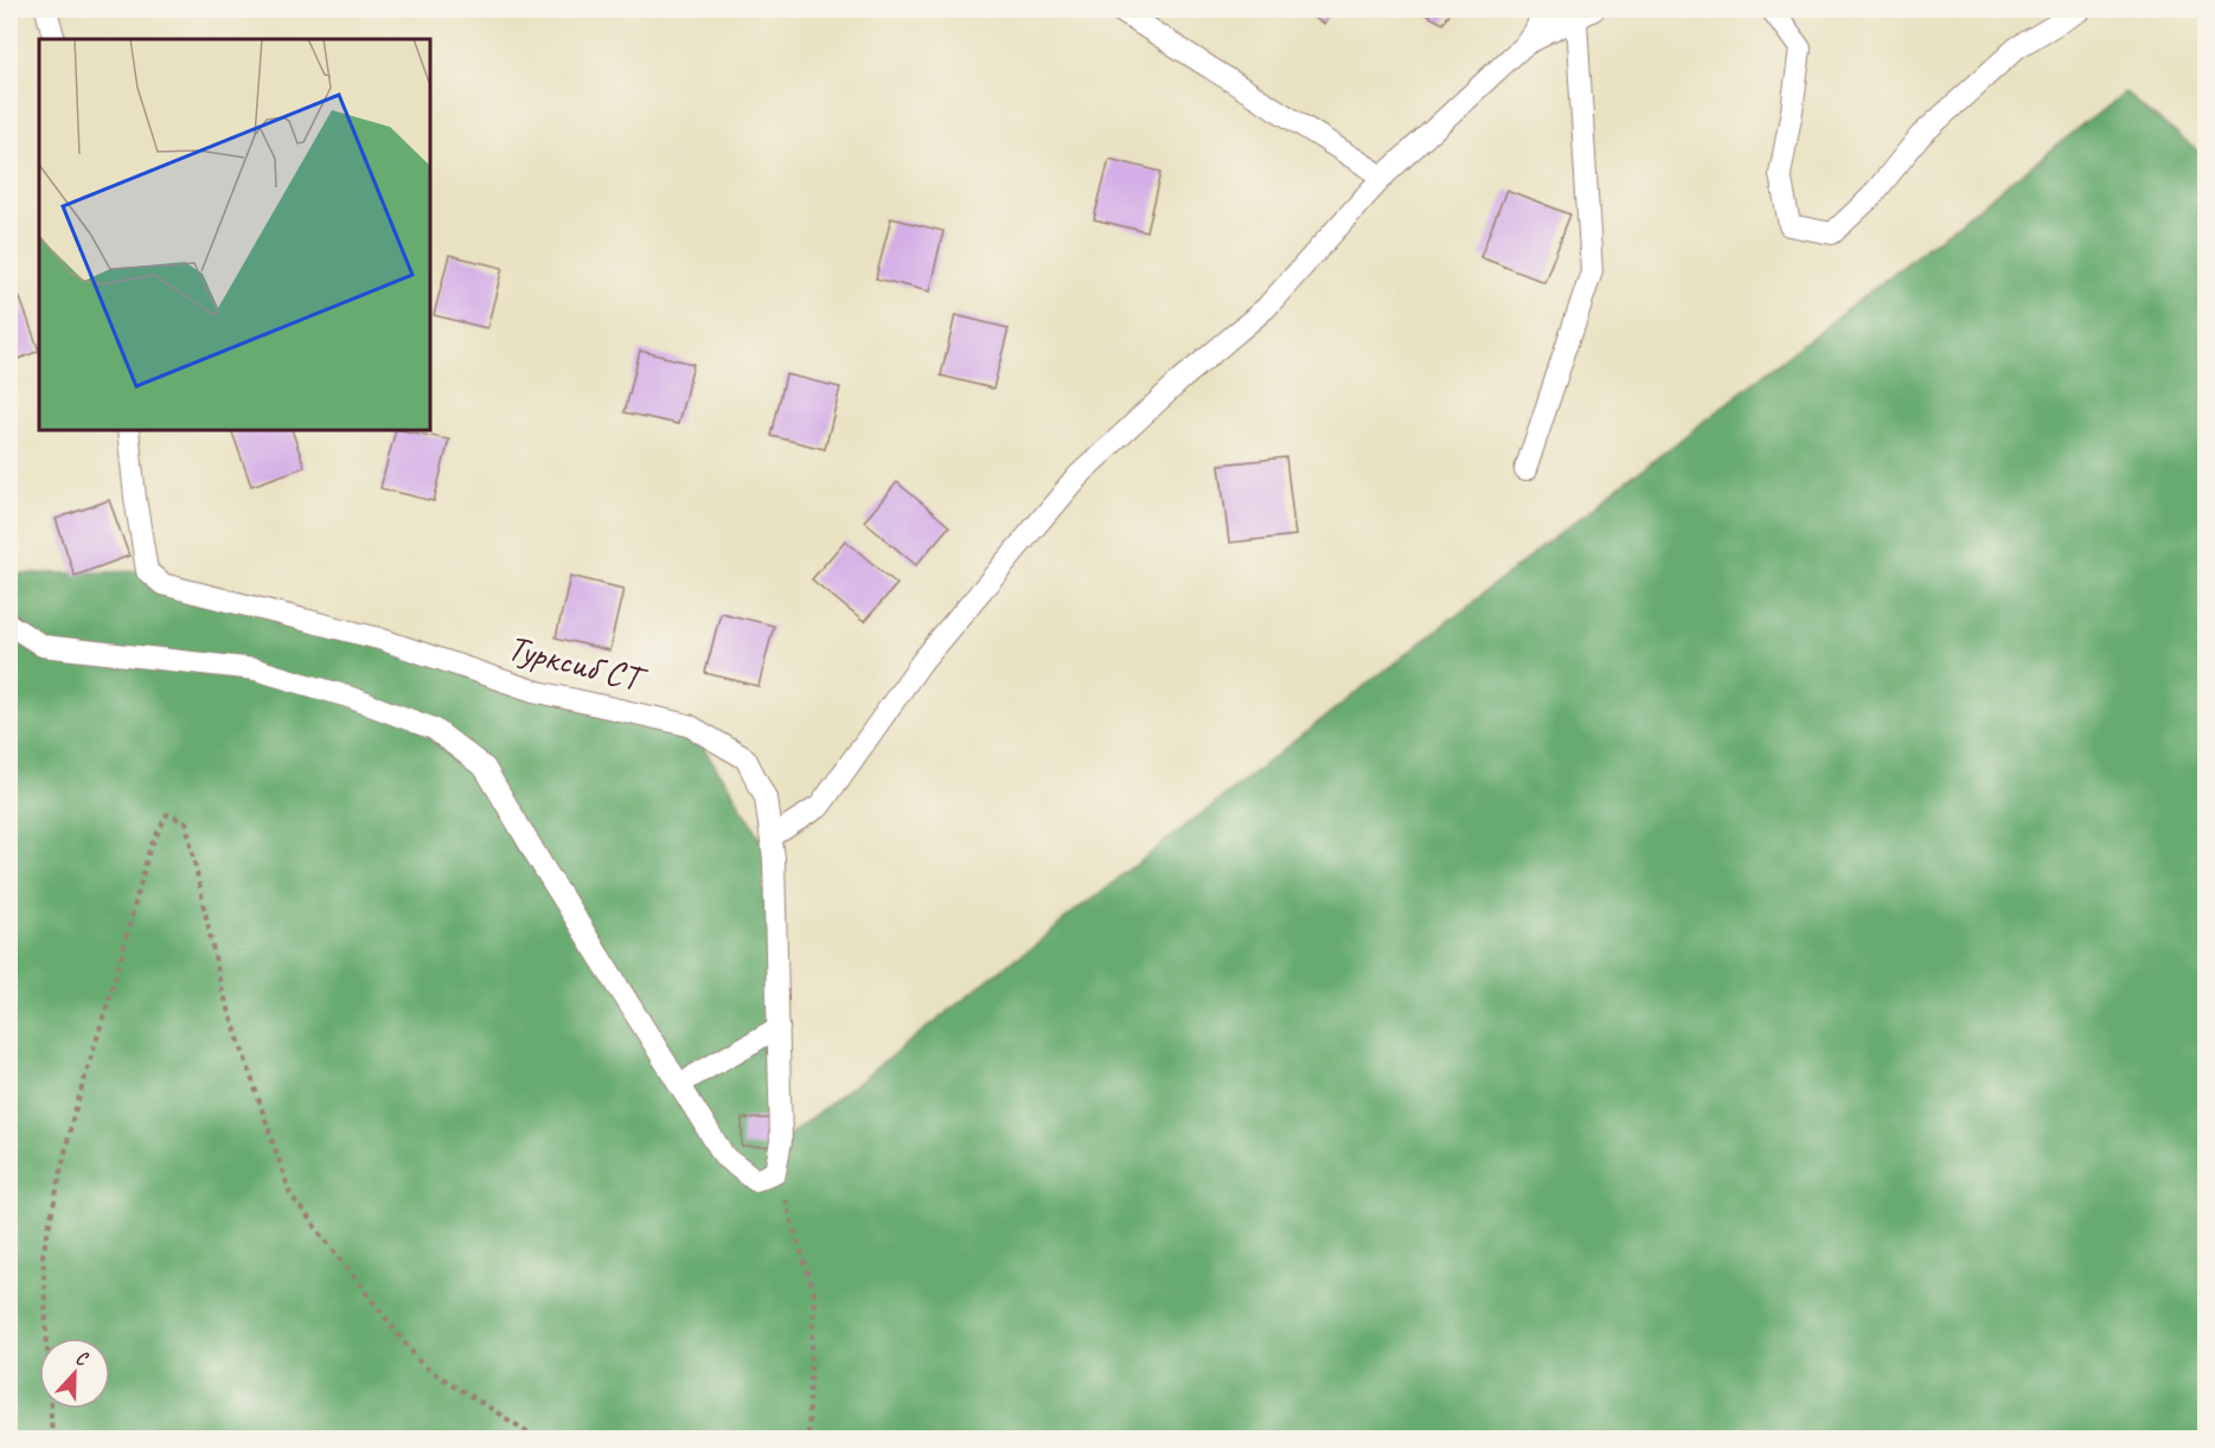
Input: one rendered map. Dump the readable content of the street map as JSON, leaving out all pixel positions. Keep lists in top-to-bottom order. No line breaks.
{"streets":{"lane":["Турксиб СТ"]},"north":"top"}
